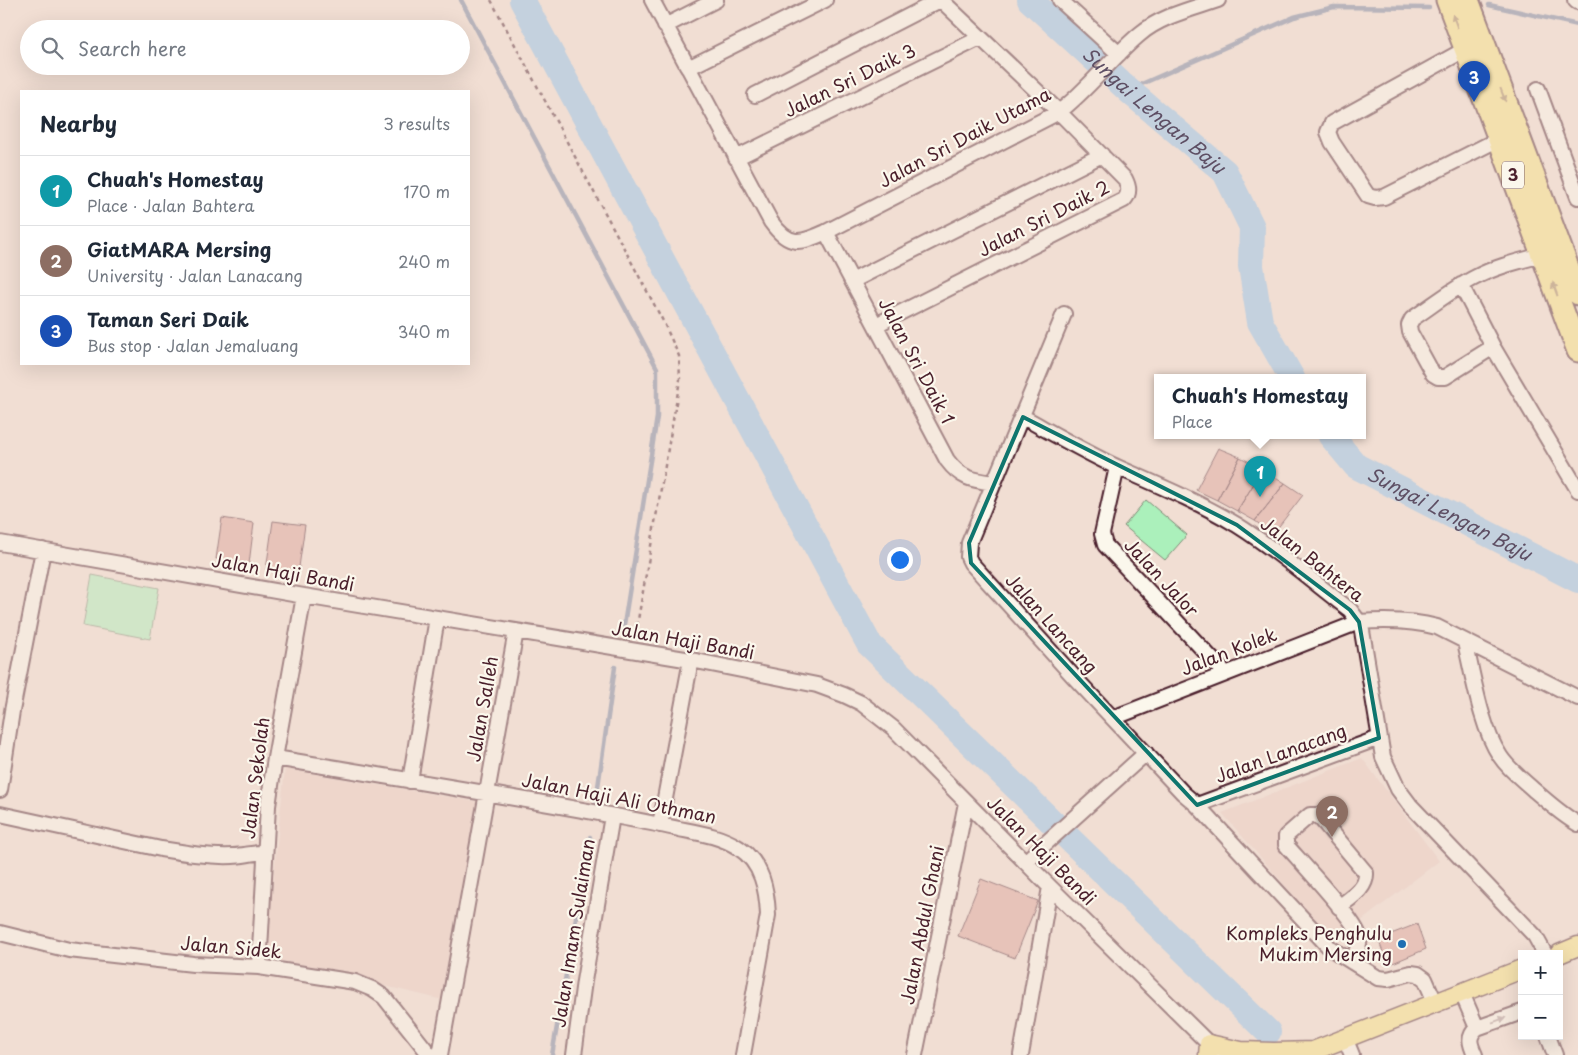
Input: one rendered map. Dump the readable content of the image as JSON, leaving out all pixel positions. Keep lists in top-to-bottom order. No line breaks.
{"streets":{"highway":["3"],"street":["Jalan Sri Daik 3","Jalan Sri Daik Utama","Jalan Sri Daik 2","Jalan Sri Daik 1","Jalan Bahtera","Jalan Haji Bandi","Jalan Jalor","Jalan Lancang","Jalan Kolek","Jalan Salleh","Jalan Lanacang","Jalan Sekolah","Jalan Haji Ali Othman","Jalan Abdul Ghani","Jalan Imam Sulaiman","Jalan Sidek"]},"crossings":[["Jalan Sri Daik 3","Jalan Sri Daik Utama"],["Jalan Sri Daik 3","Jalan Sri Daik 2"],["Jalan Sri Daik Utama","Jalan Sri Daik 2"],["Jalan Sri Daik Utama","Jalan Sri Daik 1"],["Jalan Sri Daik 2","Jalan Sri Daik 1"],["Jalan Sri Daik 1","Jalan Lancang"],["Jalan Bahtera","Jalan Jalor"],["Jalan Bahtera","Jalan Lancang"],["Jalan Bahtera","Jalan Kolek"],["Jalan Bahtera","Jalan Lanacang"],["Jalan Haji Bandi","Jalan Salleh"],["Jalan Haji Bandi","Jalan Sekolah"],["Jalan Haji Bandi","Jalan Abdul Ghani"],["Jalan Jalor","Jalan Kolek"],["Jalan Lancang","Jalan Kolek"],["Jalan Lancang","Jalan Lanacang"],["Jalan Salleh","Jalan Haji Ali Othman"],["Jalan Sekolah","Jalan Haji Ali Othman"],["Jalan Sekolah","Jalan Sidek"],["Jalan Haji Ali Othman","Jalan Imam Sulaiman"]],"water":["Sungai Lengan Baju"],"places":["Kompleks Penghulu Mukim Mersing"],"page":{"search":"Search here","pins":["3","1","2"],"heading":["Nearby","3 results"],"list":[{"mark":"1","name":"Chuah's Homestay","note":"Place · Jalan Bahtera","value":"170 m"},{"mark":"2","name":"GiatMARA Mersing","note":"University · Jalan Lanacang","value":"240 m"},{"mark":"3","name":"Taman Seri Daik","note":"Bus stop · Jalan Jemaluang","value":"340 m"}],"popup":["Chuah's Homestay","Place"],"map_buttons":["+","−"]}}
